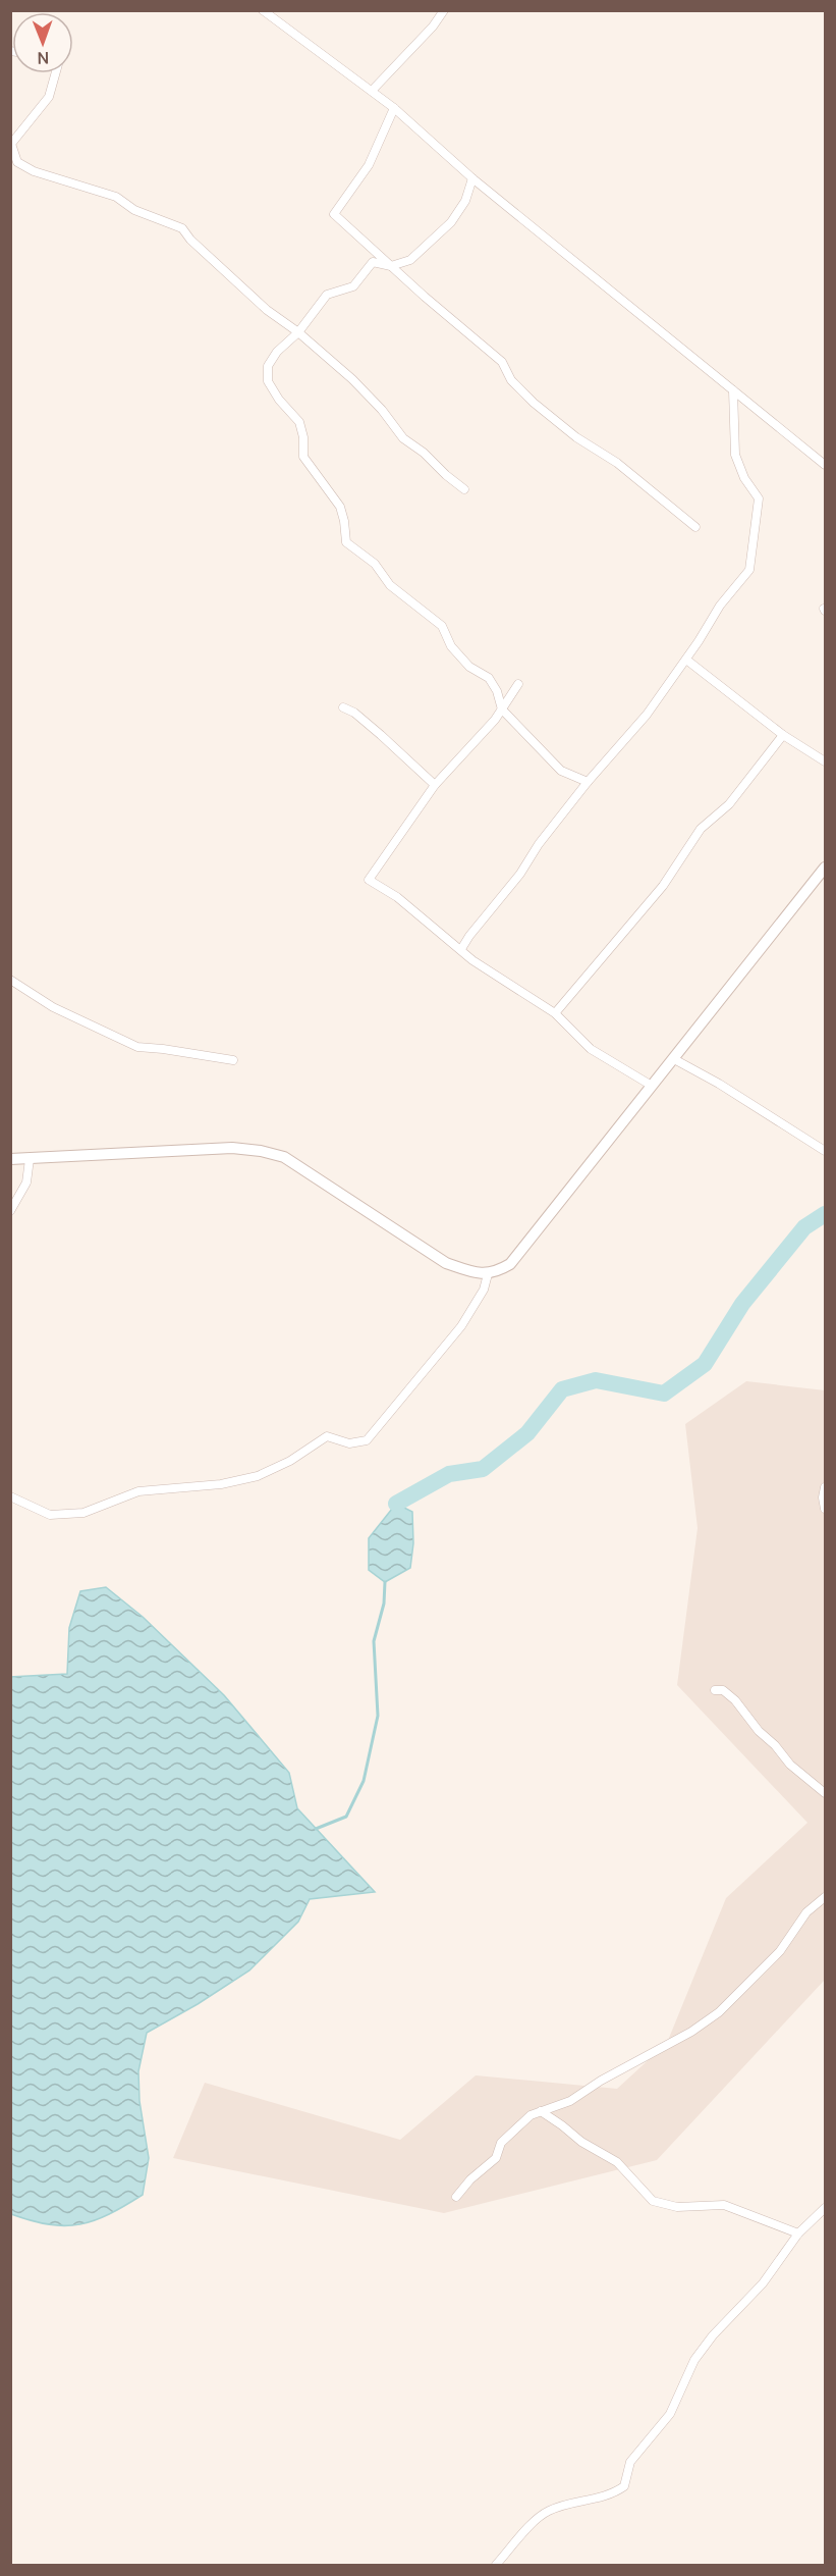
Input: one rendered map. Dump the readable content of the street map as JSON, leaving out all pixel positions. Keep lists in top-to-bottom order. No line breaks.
{"north":"bottom"}
